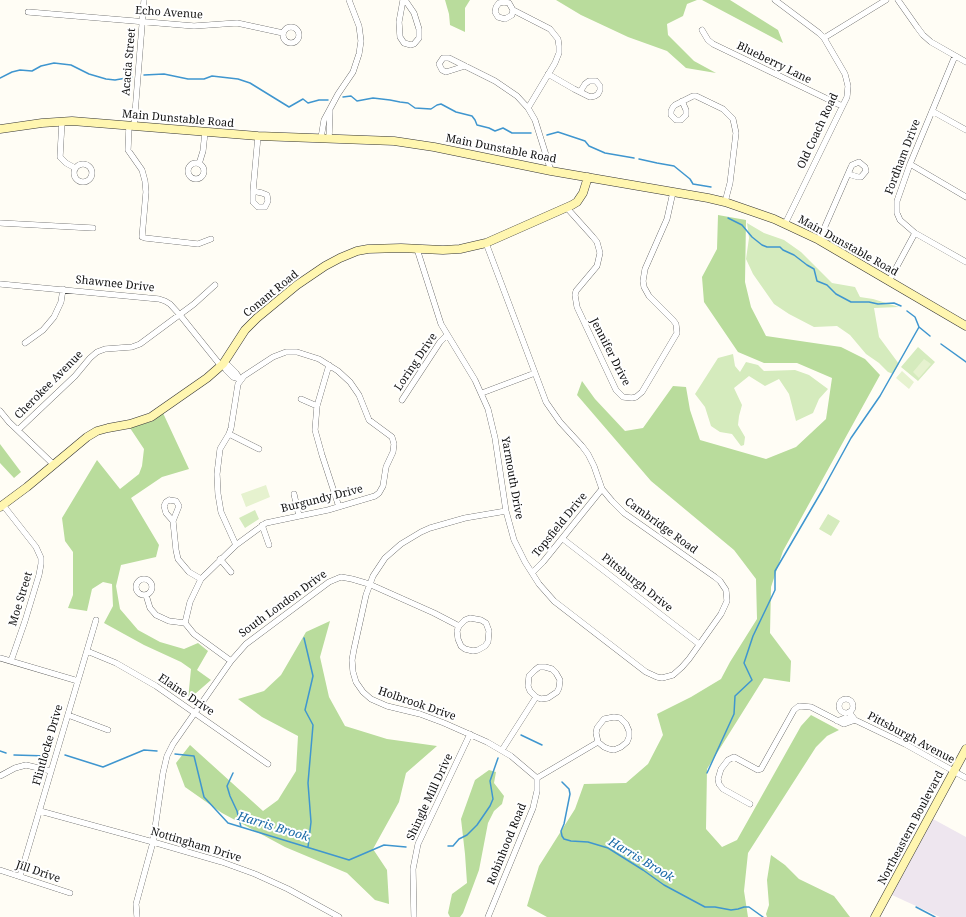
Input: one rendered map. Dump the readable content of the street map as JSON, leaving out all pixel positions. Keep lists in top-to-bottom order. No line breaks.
{"streets":{"main road":["Main Dunstable Road","Conant Road","Northeastern Boulevard"],"street":["Echo Avenue","Acacia Street","Blueberry Lane","Old Coach Road","Fordham Drive","Shawnee Drive","Jennifer Drive","Loring Drive","Cherokee Avenue","Yarmouth Drive","Burgundy Drive","Topsfield Drive","Cambridge Road","Pittsburgh Drive","Moe Street","South London Drive","Elaine Drive","Holbrook Drive","Pittsburgh Avenue","Flintlocke Drive","Shingle Mill Drive","Robinhood Road","Nottingham Drive","Jill Drive"]},"crossings":[["Echo Avenue","Acacia Street"],["Acacia Street","Main Dunstable Road"],["Blueberry Lane","Old Coach Road"],["Main Dunstable Road","Old Coach Road"],["Main Dunstable Road","Conant Road"],["Main Dunstable Road","Jennifer Drive"],["Shawnee Drive","Conant Road"],["Shawnee Drive","Cherokee Avenue"],["Conant Road","Jennifer Drive"],["Conant Road","Yarmouth Drive"],["Conant Road","Cambridge Road"],["Conant Road","Moe Street"],["Loring Drive","Yarmouth Drive"],["Yarmouth Drive","Topsfield Drive"],["Yarmouth Drive","Cambridge Road"],["Yarmouth Drive","Pittsburgh Drive"],["Yarmouth Drive","Holbrook Drive"],["Topsfield Drive","Cambridge Road"],["Topsfield Drive","Pittsburgh Drive"],["Cambridge Road","Pittsburgh Drive"],["South London Drive","Elaine Drive"],["South London Drive","Holbrook Drive"],["South London Drive","Nottingham Drive"],["Elaine Drive","Flintlocke Drive"],["Holbrook Drive","Shingle Mill Drive"],["Holbrook Drive","Robinhood Road"],["Pittsburgh Avenue","Northeastern Boulevard"],["Flintlocke Drive","Nottingham Drive"],["Flintlocke Drive","Jill Drive"]],"water":["Harris Brook"]}
